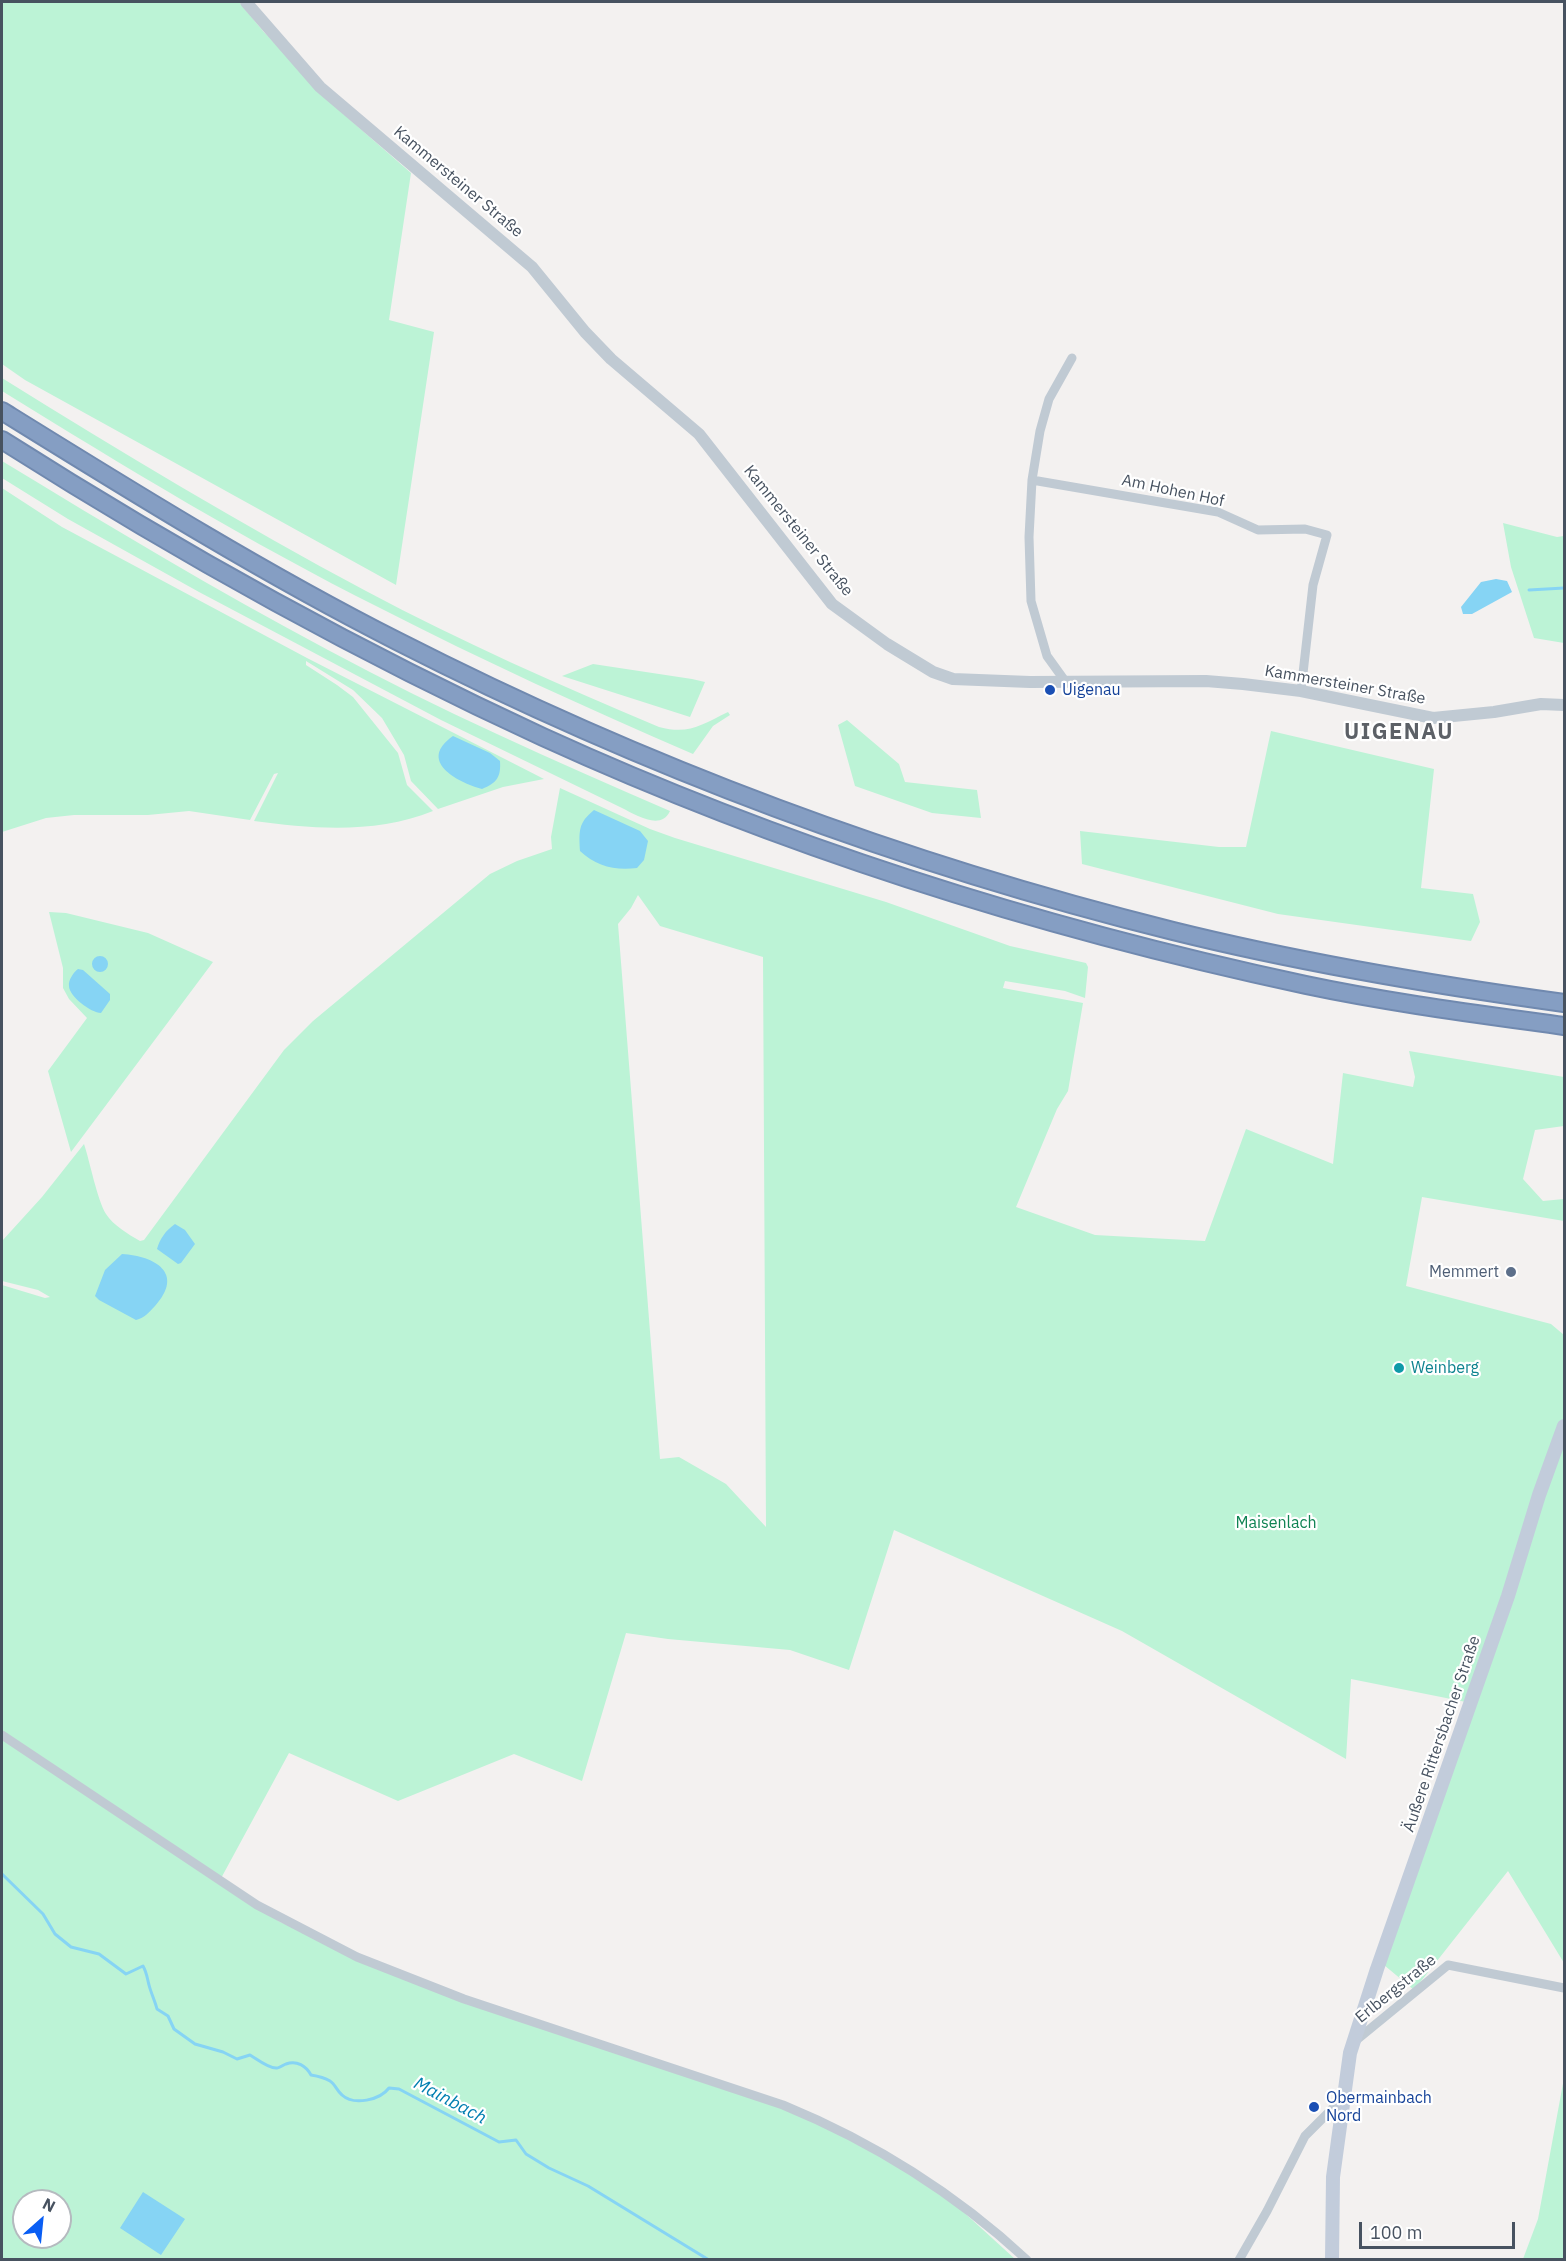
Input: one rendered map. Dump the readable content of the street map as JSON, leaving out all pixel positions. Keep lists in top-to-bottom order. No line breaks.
{"streets":{"main road":["Äußere Rittersbacher Straße"],"street":["Kammersteiner Straße","Am Hohen Hof","Erlbergstraße"]},"crossings":[["Kammersteiner Straße","Am Hohen Hof"],["Äußere Rittersbacher Straße","Erlbergstraße"]],"districts":["UIGENAU"],"water":["Mainbach"],"parks":["Maisenlach"],"places":["Uigenau","Memmert","Weinberg","Obermainbach Nord"],"scale_bar":"100 m","north":"top right"}
